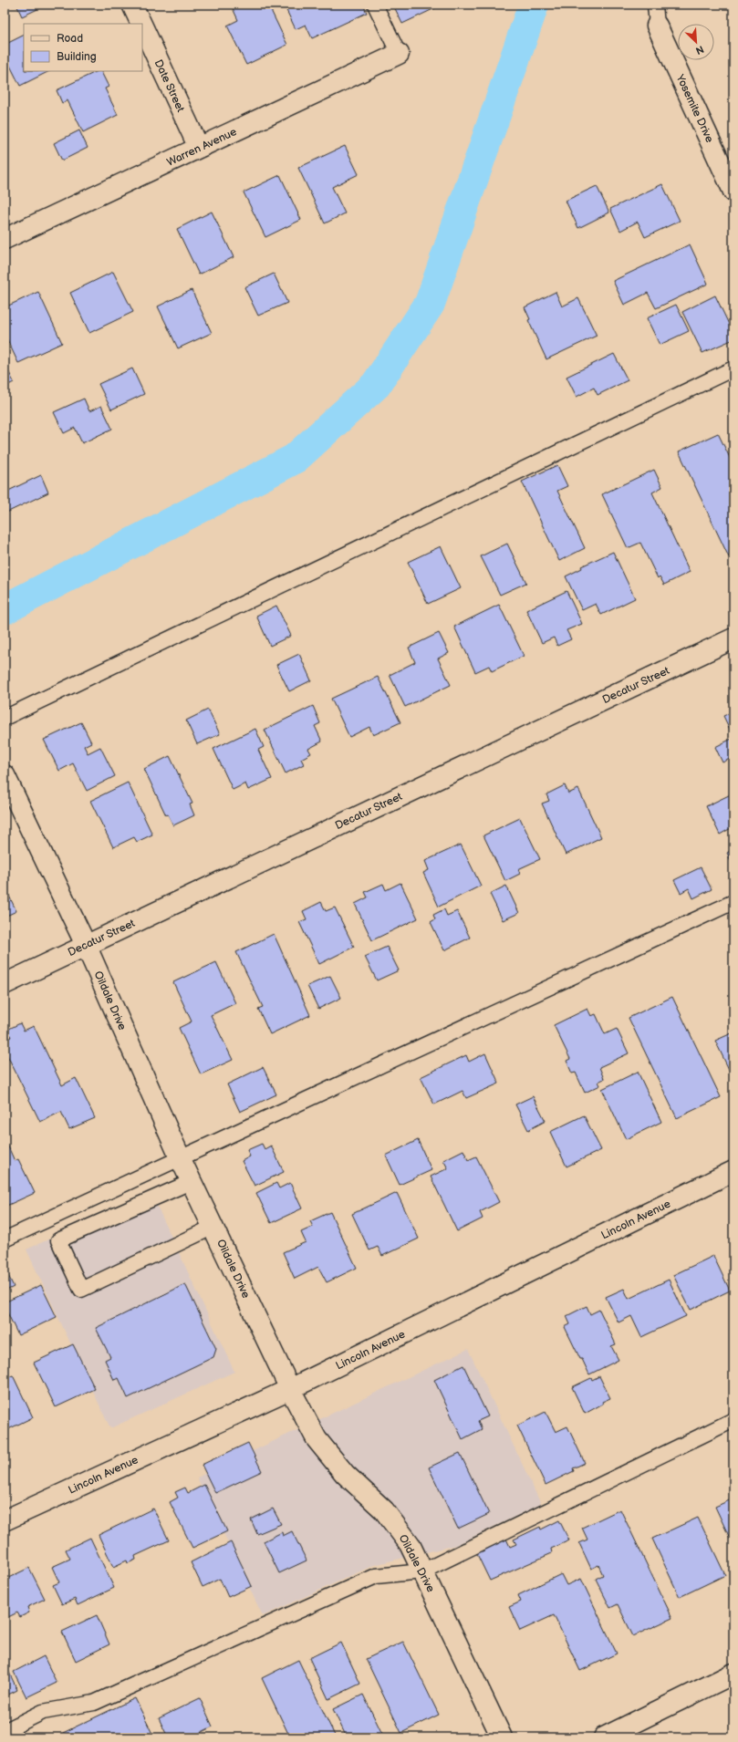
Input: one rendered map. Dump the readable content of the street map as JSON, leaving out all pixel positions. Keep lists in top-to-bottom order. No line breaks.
{"streets":{"street":["Date Street","Yosemite Drive","Warren Avenue","Decatur Street","Oildale Drive","Lincoln Avenue"]},"crossings":[["Date Street","Warren Avenue"],["Decatur Street","Oildale Drive"],["Oildale Drive","Lincoln Avenue"]],"legend":["Road","Building"],"north":"bottom right"}
